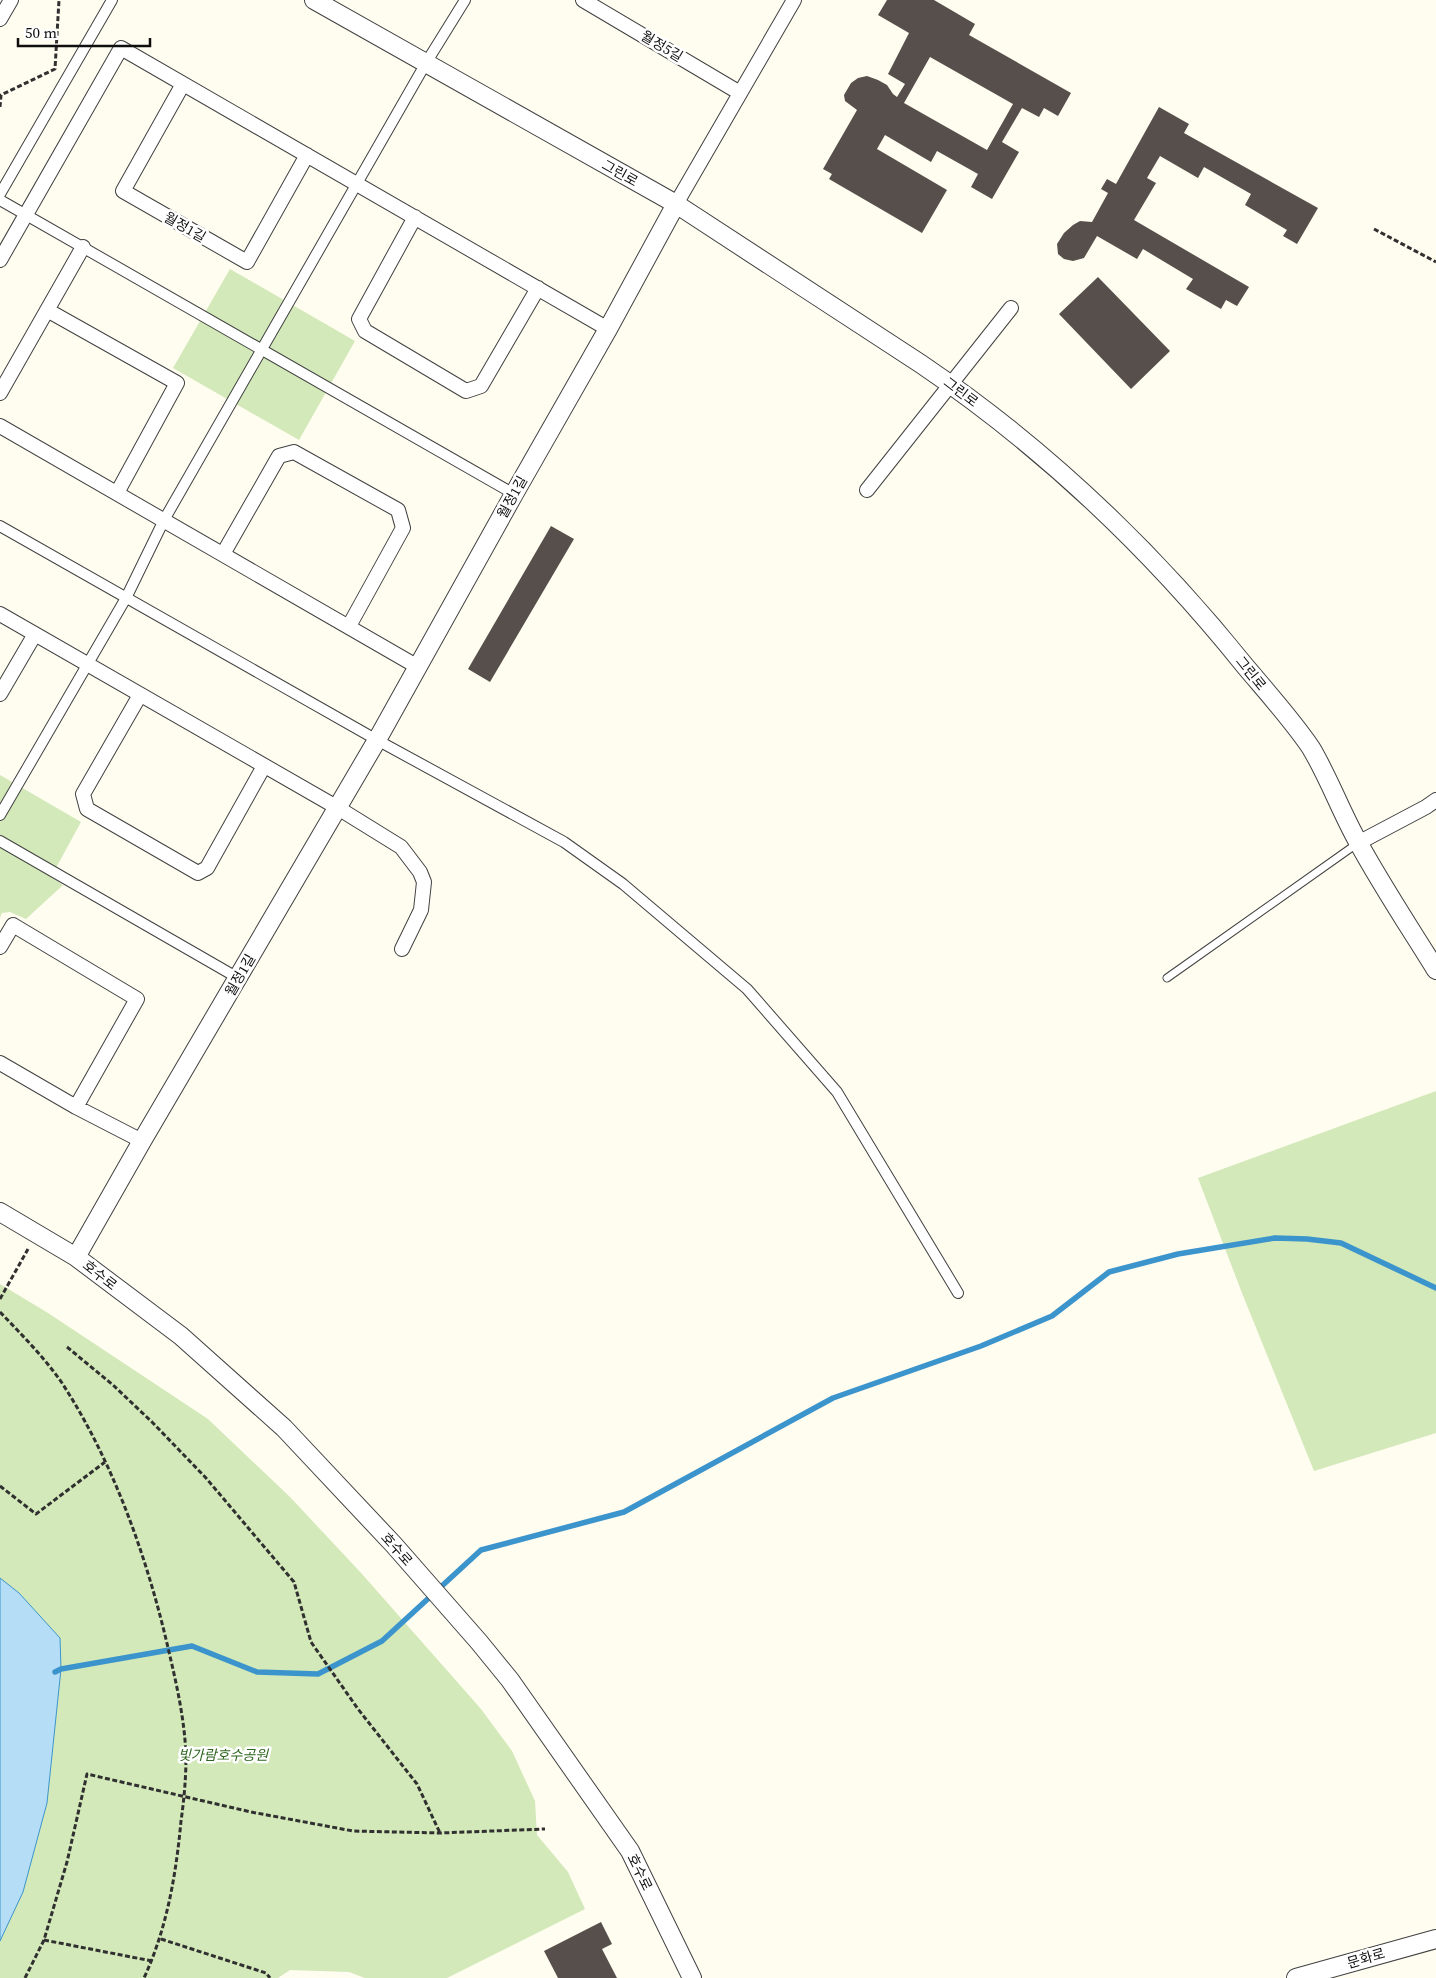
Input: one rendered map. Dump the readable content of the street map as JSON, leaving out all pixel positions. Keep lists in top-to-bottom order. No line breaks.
{"streets":{"street":["월정5길","그린로","월정1길","호수로","문화로"]},"crossings":[["그린로","월정1길"],["월정1길","호수로"]],"parks":["빛가람호수공원"],"scale_bar":"50 m"}
